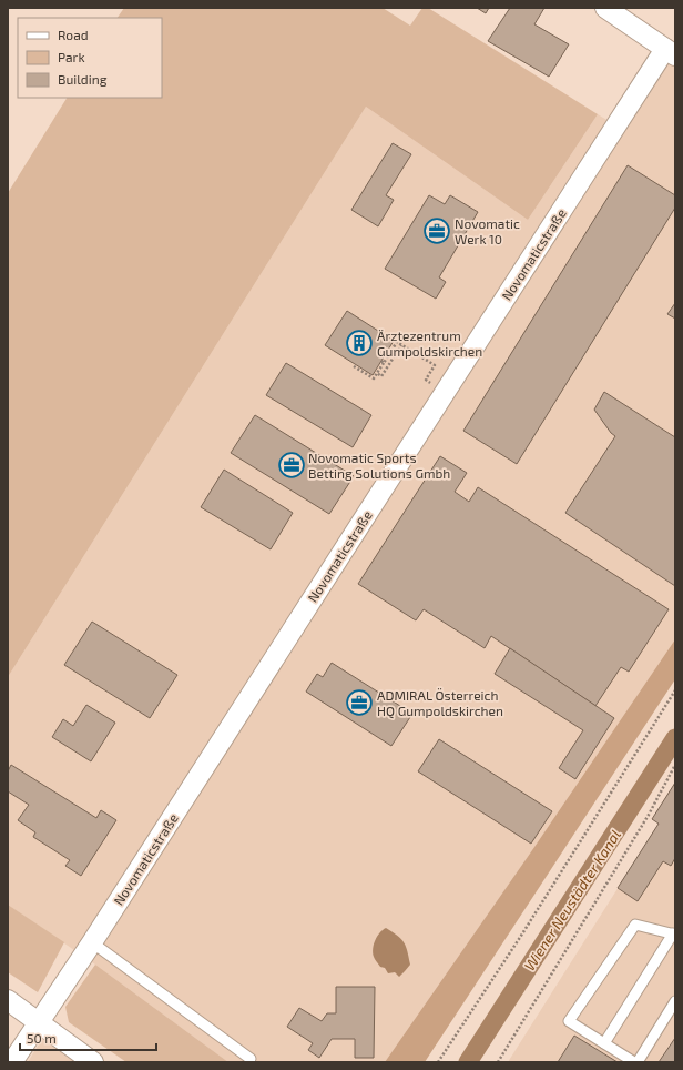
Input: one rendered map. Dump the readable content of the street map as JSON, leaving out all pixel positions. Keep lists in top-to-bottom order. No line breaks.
{"streets":{"street":["Novomaticstraße"]},"water":["Wiener Neustädter Kanal"],"places":{"office":["Novomatic Werk 10","Novomatic Sports Betting Solutions Gmbh","ADMIRAL Österreich HQ Gumpoldskirchen"],"building":["Ärztezentrum Gumpoldskirchen"]},"legend":["Road","Park","Building"],"scale_bar":"50 m"}
